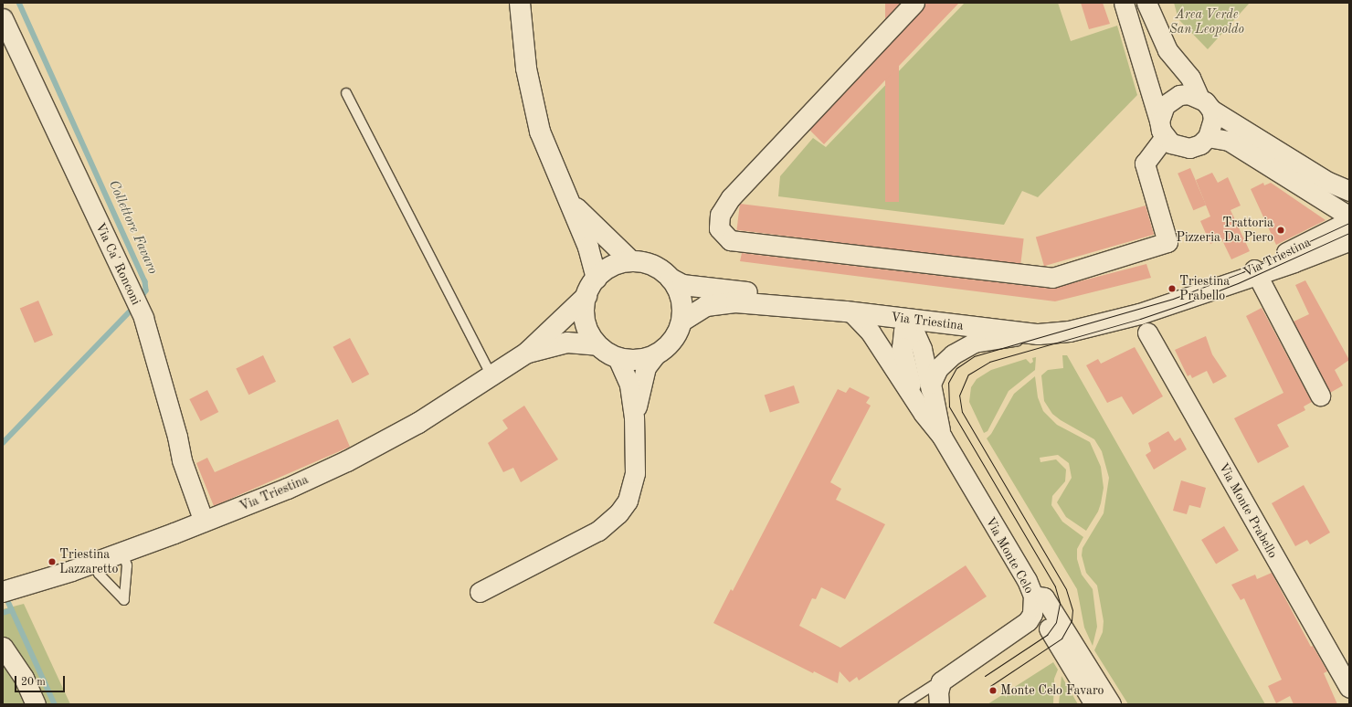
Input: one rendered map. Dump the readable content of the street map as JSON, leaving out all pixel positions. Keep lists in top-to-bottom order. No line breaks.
{"streets":{"street":["Via Triestina","Via Ca' Ronconi","Via Monte Prabello","Via Monte Celo"]},"crossings":[["Via Triestina","Via Ca' Ronconi"],["Via Triestina","Via Monte Celo"]],"water":["Collettore Favaro"],"parks":["Area Verde San Leopoldo"],"places":["Trattoria Pizzeria Da Piero","Triestina Prabello","Triestina Lazzaretto","Monte Celo Favaro"],"scale_bar":"20 m"}
